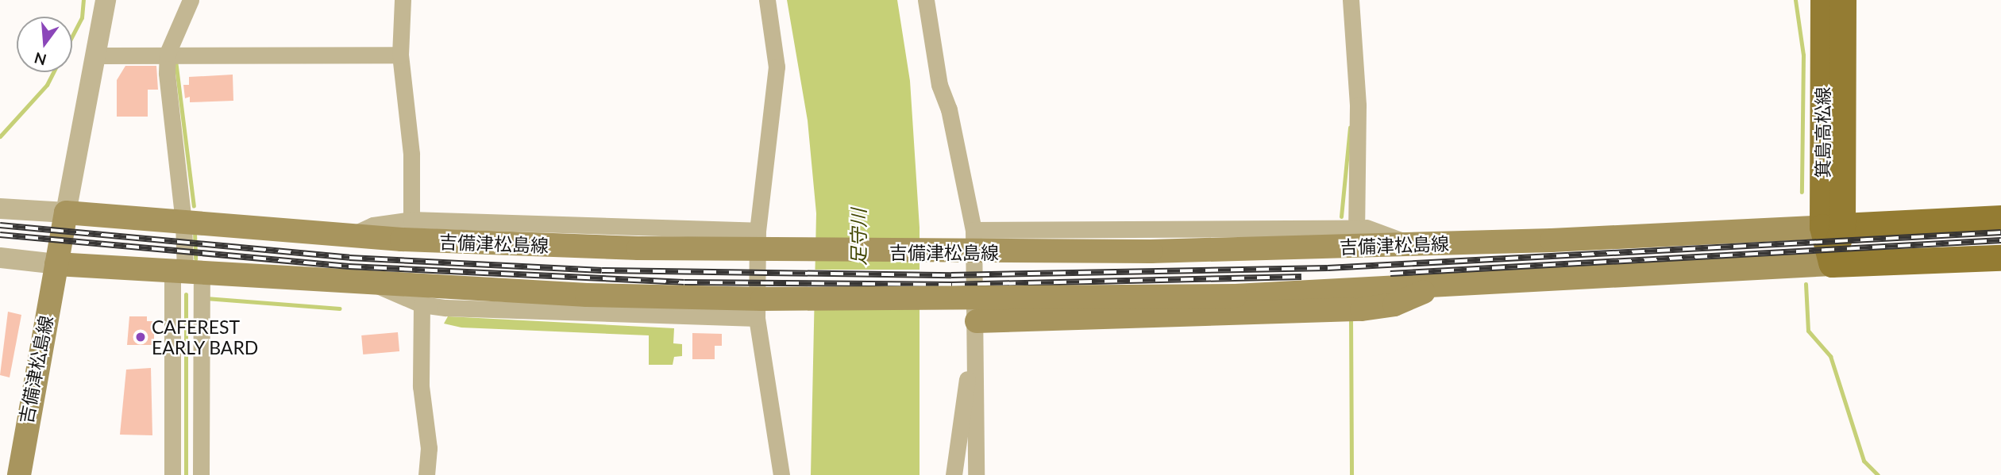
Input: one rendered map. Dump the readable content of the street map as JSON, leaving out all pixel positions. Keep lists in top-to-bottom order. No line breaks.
{"streets":{"main road":["箕島高松線","吉備津松島線"]},"crossings":[["箕島高松線","吉備津松島線"]],"water":["足守川"],"places":["CAFEREST EARLY BARD"],"north":"bottom"}
